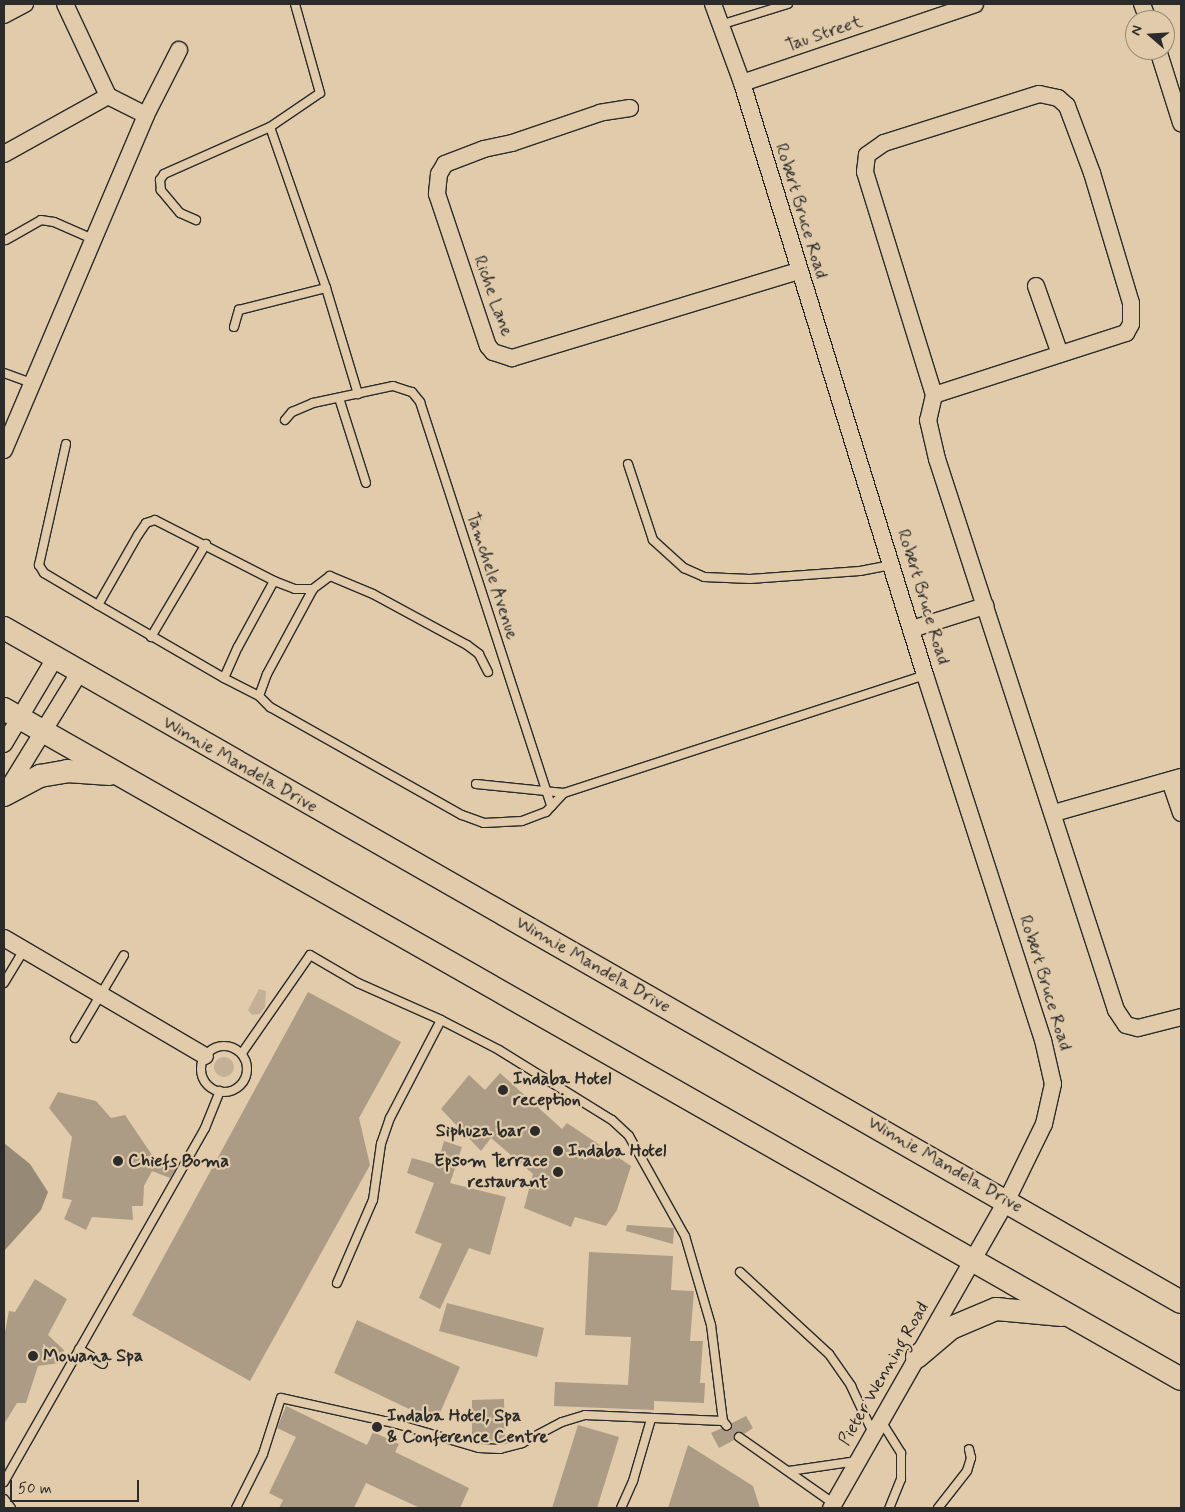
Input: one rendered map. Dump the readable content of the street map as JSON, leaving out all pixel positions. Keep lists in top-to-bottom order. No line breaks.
{"streets":{"main road":["Winnie Mandela Drive"],"street":["Tau Street","Robert Bruce Road","Riche Lane","Pieter Wenning Road"],"lane":["Tamchele Avenue"]},"crossings":[["Tau Street","Robert Bruce Road"],["Robert Bruce Road","Riche Lane"],["Robert Bruce Road","Winnie Mandela Drive"],["Robert Bruce Road","Pieter Wenning Road"]],"places":["Indaba Hotel reception","Siphuza bar","Indaba Hotel","Chiefs Boma","Epsom Terrace restaurant","Mowana Spa","Indaba Hotel, Spa & Conference Centre"],"scale_bar":"50 m","north":"left"}
